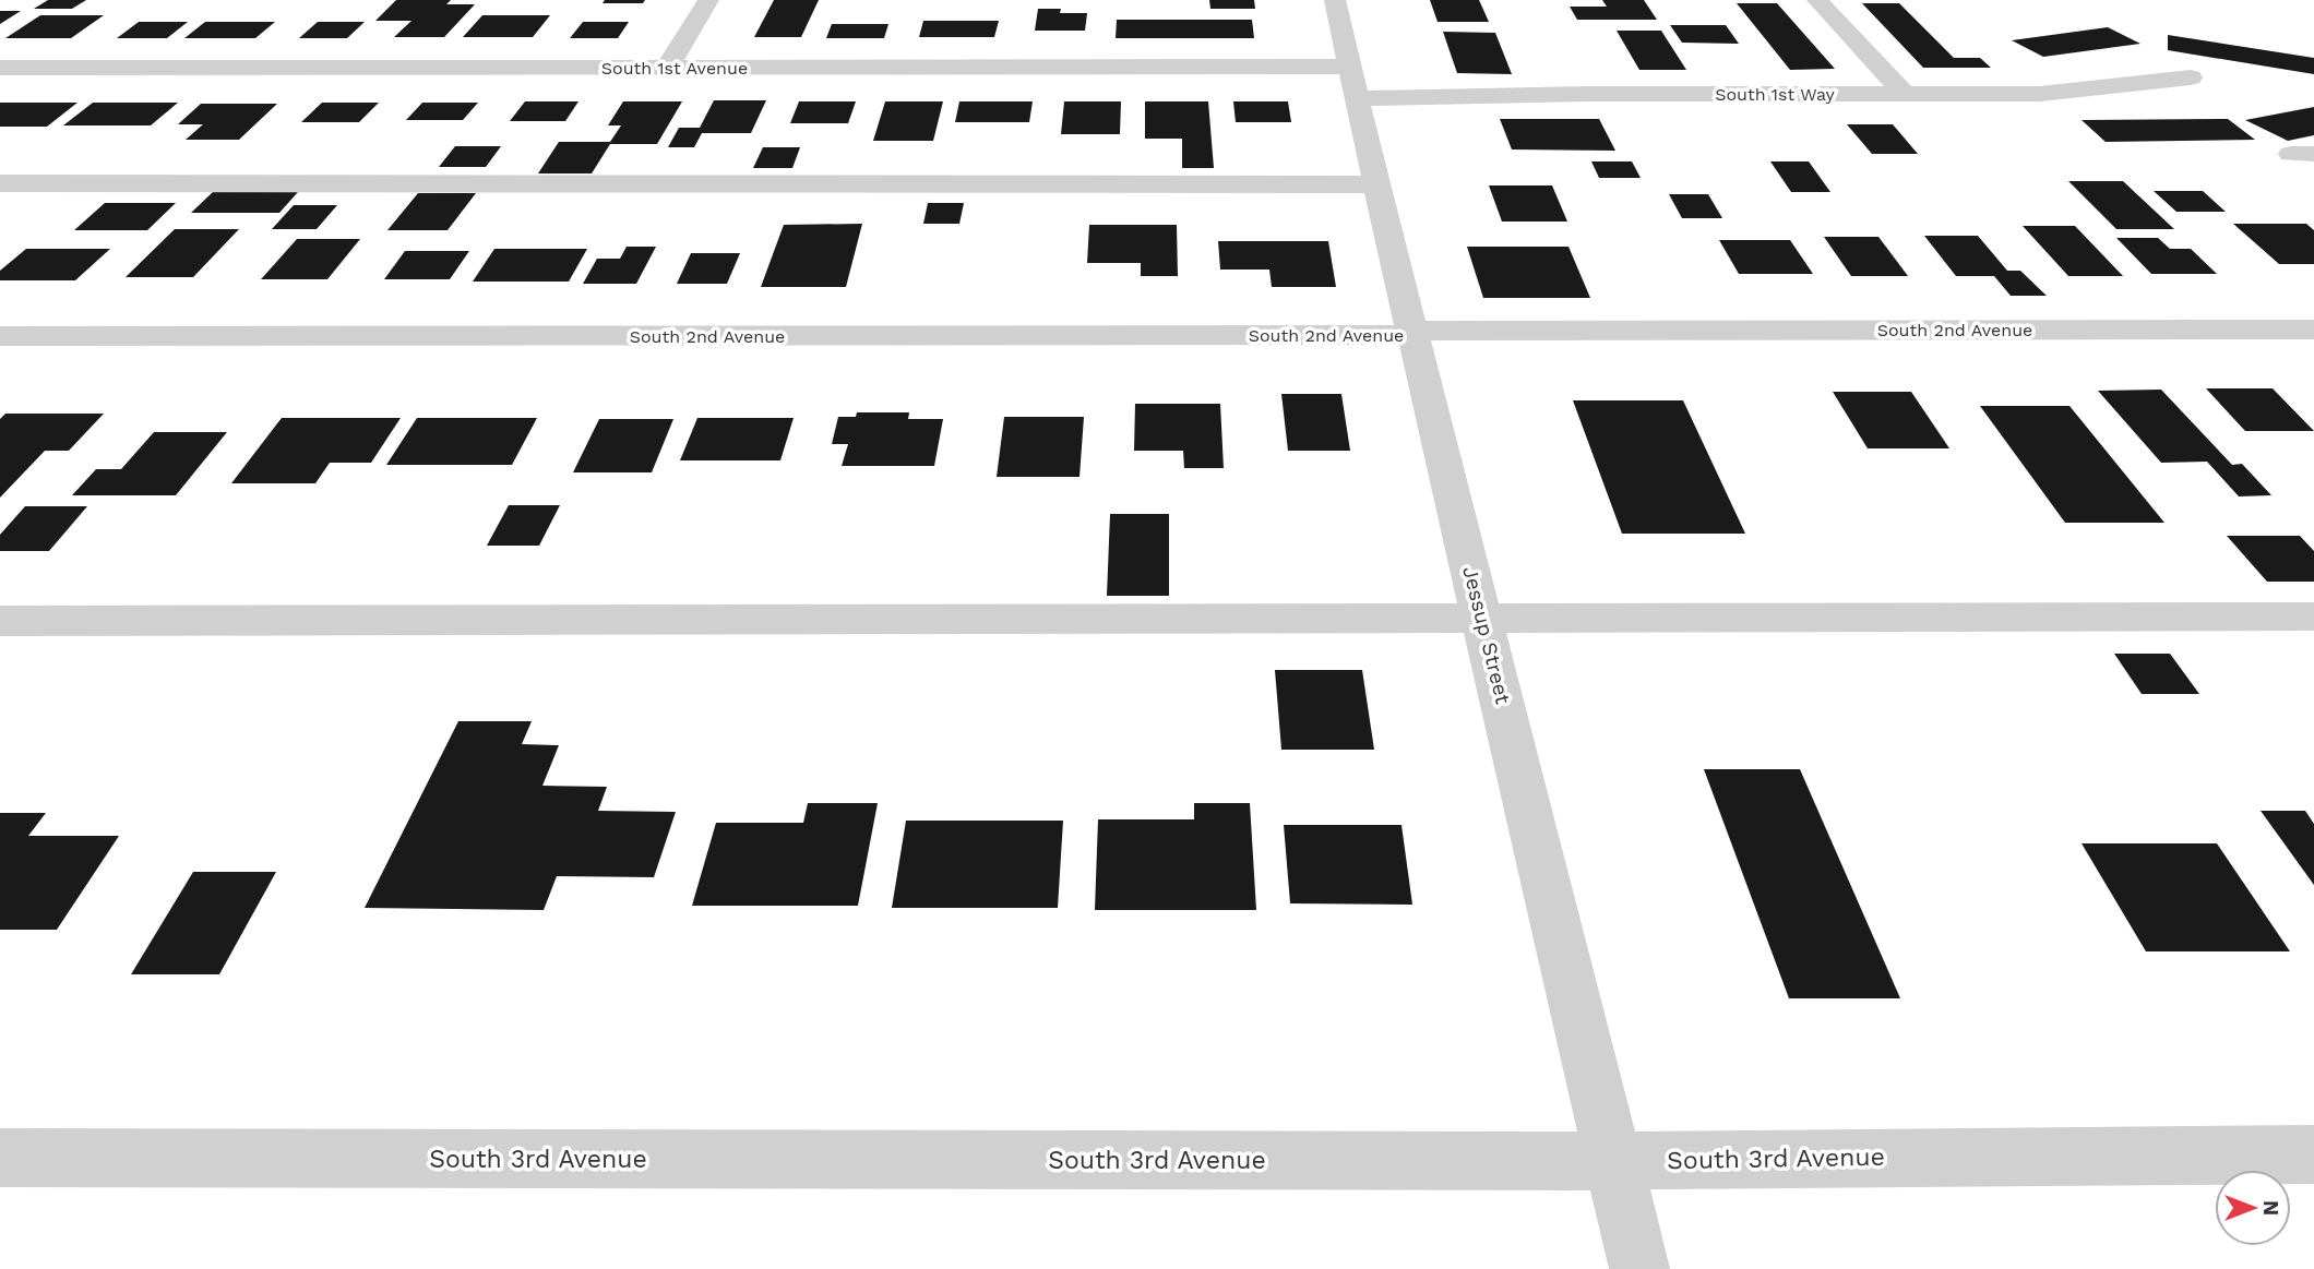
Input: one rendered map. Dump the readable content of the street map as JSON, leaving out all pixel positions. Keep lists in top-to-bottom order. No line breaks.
{"streets":{"street":["South 1st Avenue","South 1st Way","South 2nd Avenue","Jessup Street","South 3rd Avenue"]},"crossings":[["South 1st Avenue","Jessup Street"],["South 1st Way","Jessup Street"],["South 2nd Avenue","Jessup Street"],["Jessup Street","South 3rd Avenue"]],"north":"right"}
